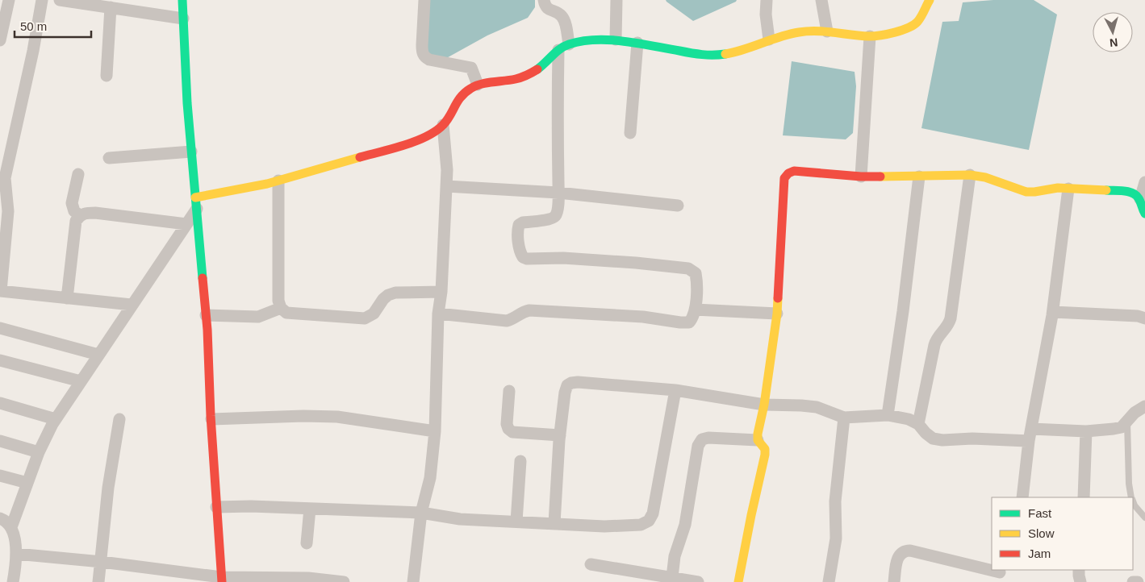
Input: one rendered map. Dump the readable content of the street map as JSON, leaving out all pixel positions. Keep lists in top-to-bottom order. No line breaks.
{"legend":["Fast","Slow","Jam"],"scale_bar":"50 m","north":"bottom"}
